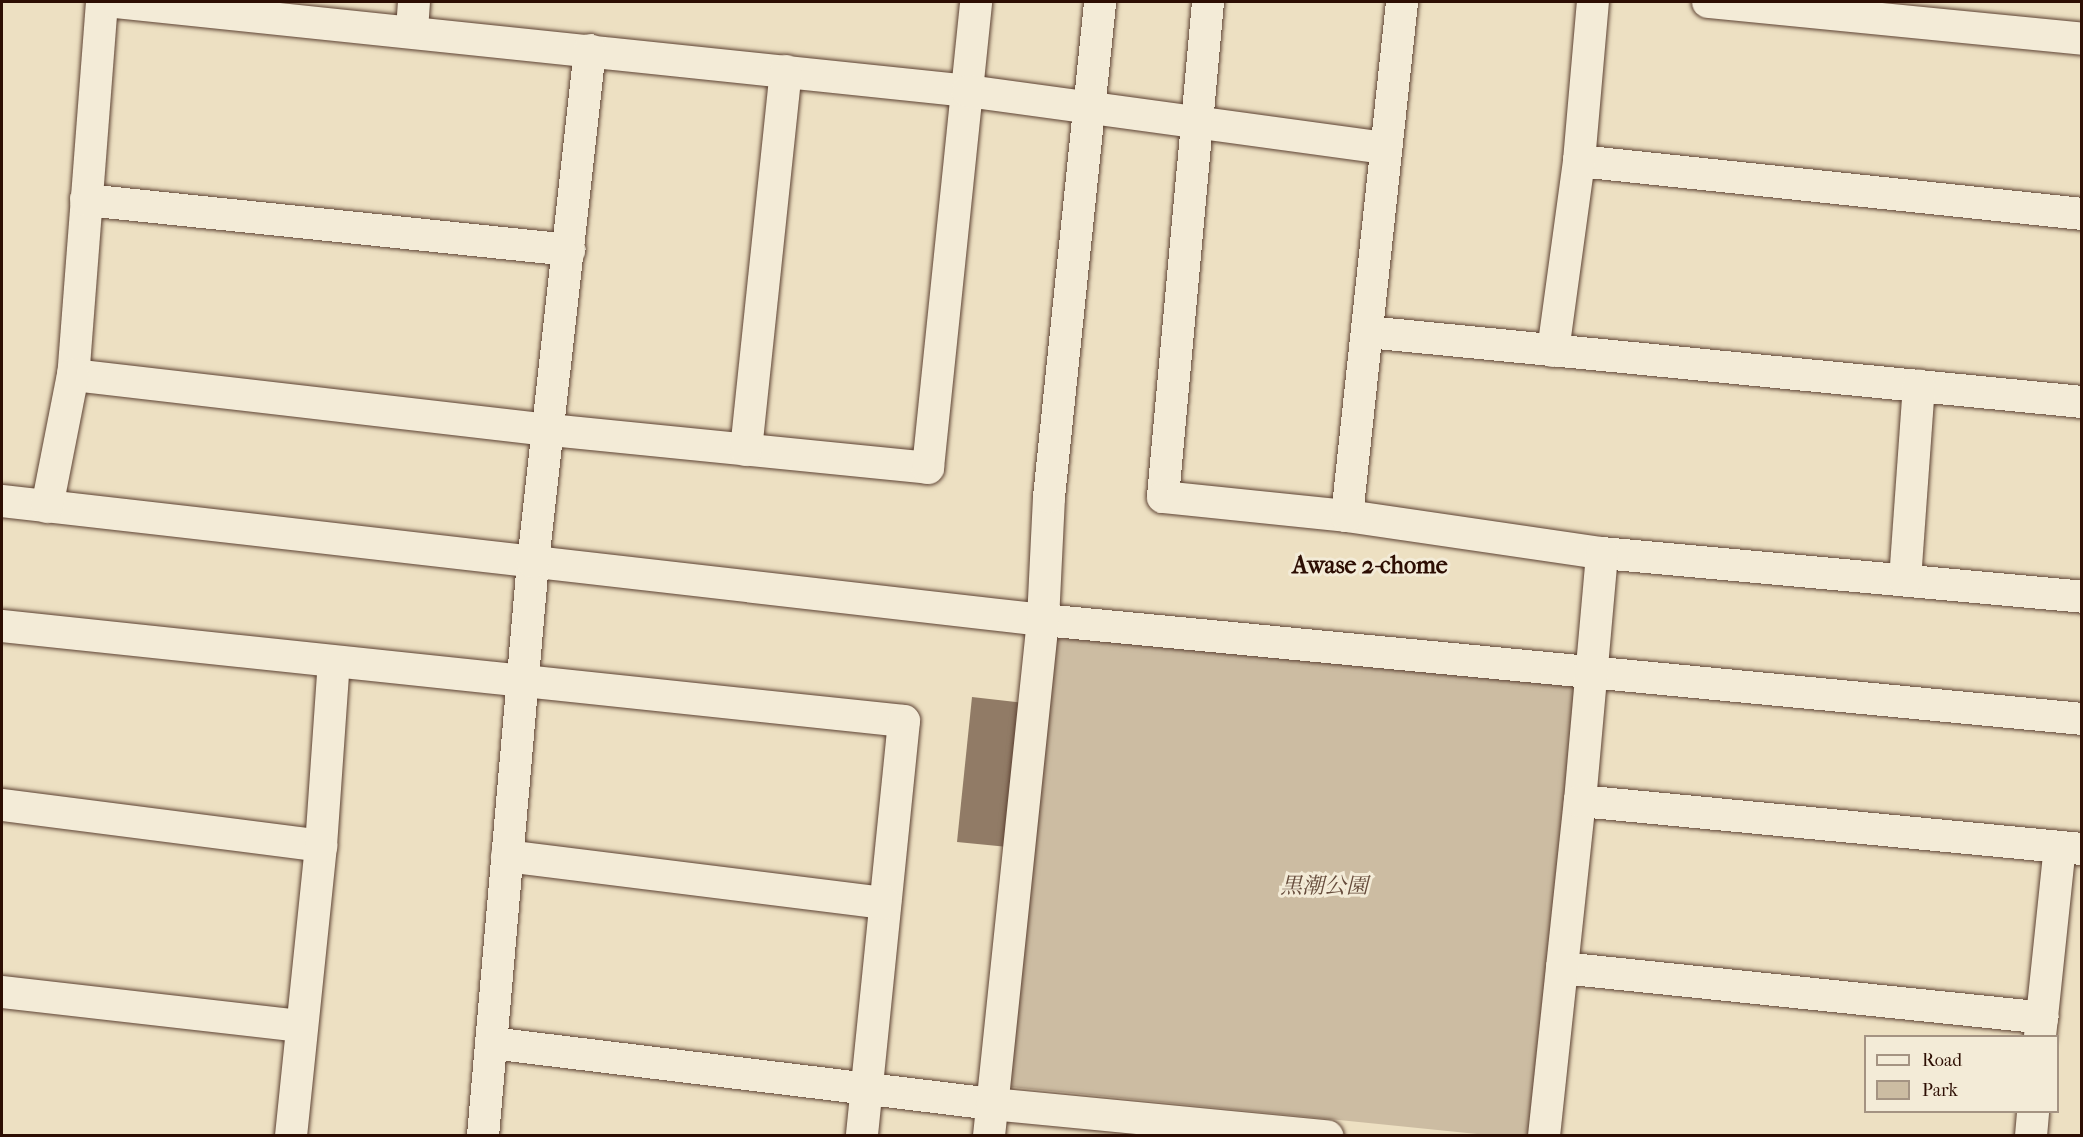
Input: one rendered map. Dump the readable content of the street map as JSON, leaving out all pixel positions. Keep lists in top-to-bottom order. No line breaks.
{"districts":["Awase 2-chome"],"parks":["黒潮公園"],"legend":["Road","Park"]}
